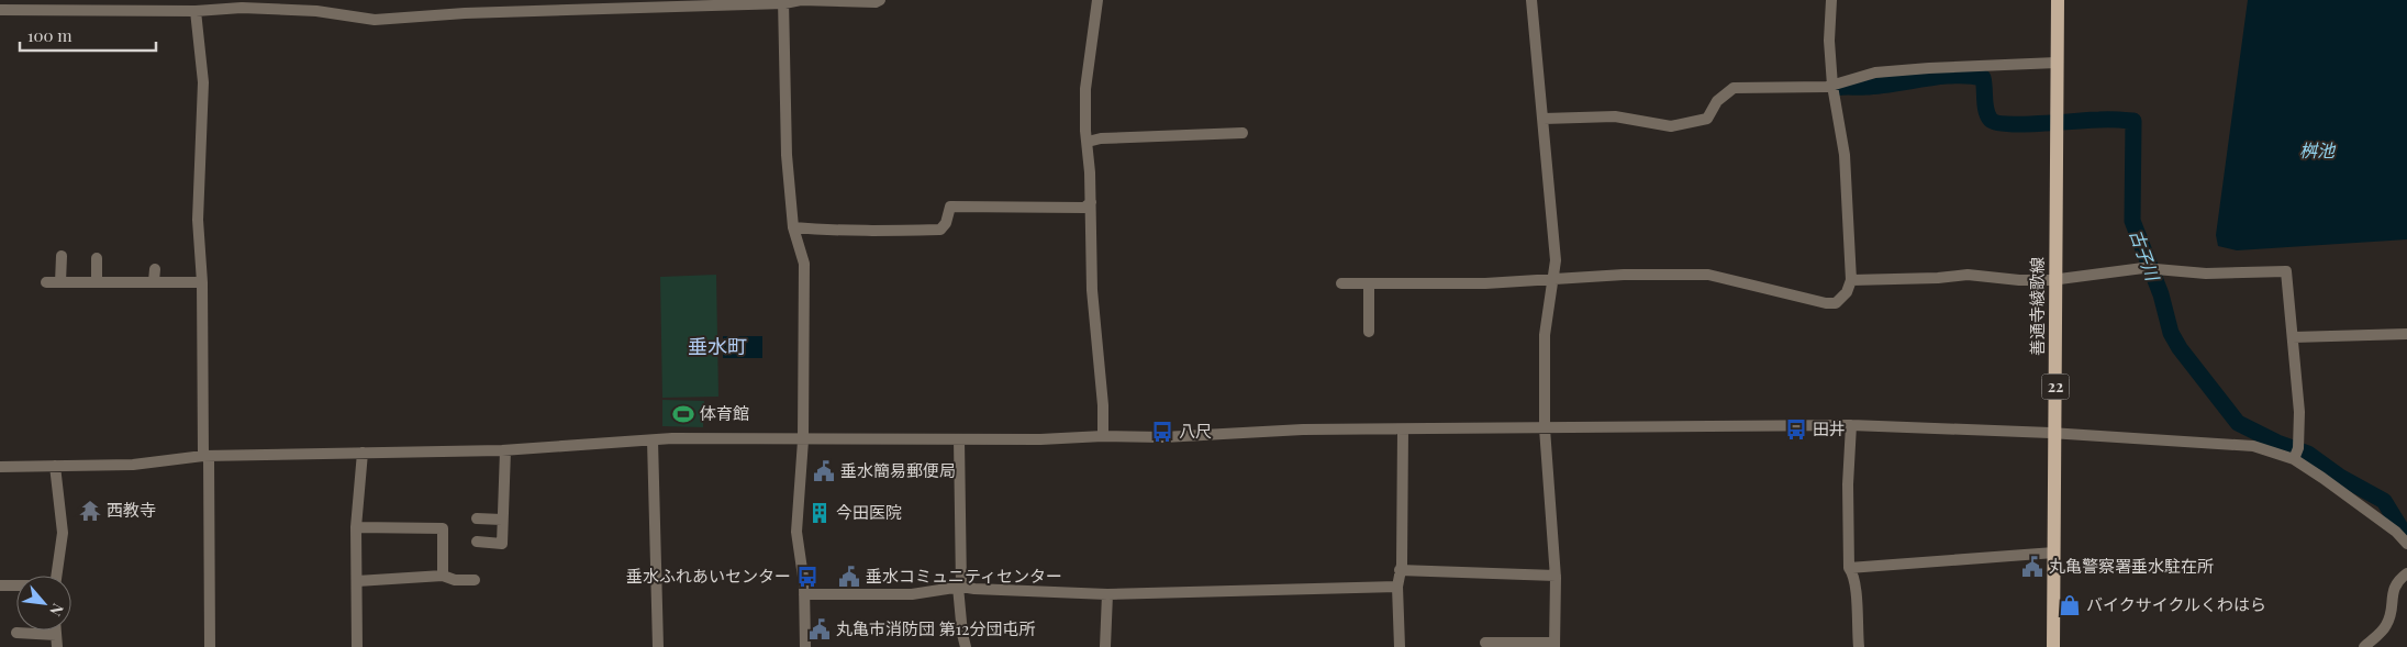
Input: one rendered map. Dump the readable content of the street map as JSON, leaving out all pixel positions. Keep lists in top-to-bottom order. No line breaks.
{"streets":{"main road":["善通寺綾歌線","22"]},"districts":["垂水町"],"water":["桝池","古子川"],"places":{"sports":["体育館"],"bus stop":["田井","八尺","垂水ふれあいセンター"],"public building":["垂水簡易郵便局","丸亀警察署垂水駐在所","垂水コミュニティセンター","丸亀市消防団 第12分団屯所"],"temple":["西教寺"],"building":["今田医院"],"shop":["バイクサイクルくわはら"]},"scale_bar":"100 m","north":"bottom right"}
